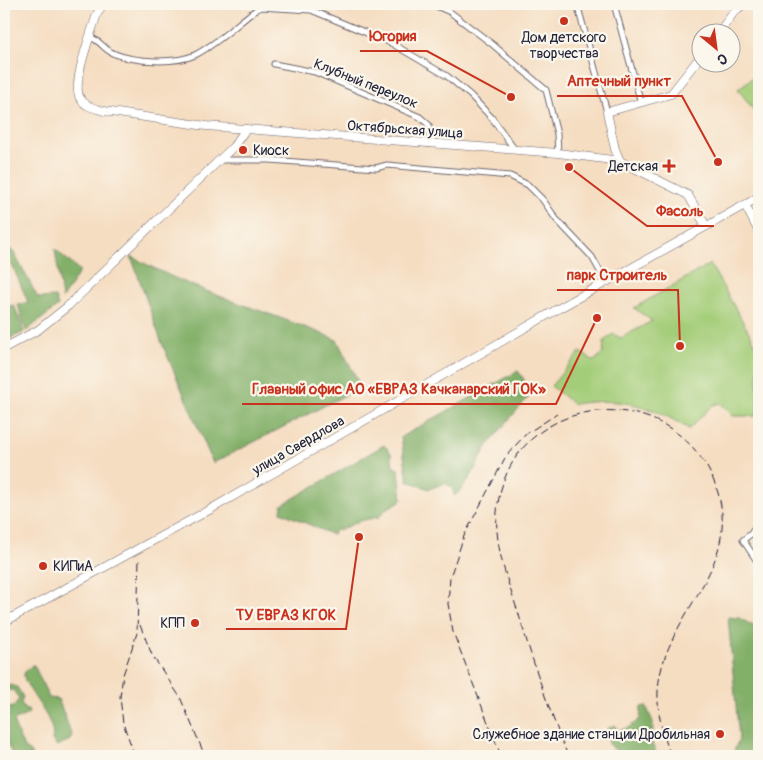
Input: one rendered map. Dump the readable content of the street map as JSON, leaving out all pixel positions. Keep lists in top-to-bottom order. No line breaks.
{"streets":{"street":["Клубный переулок","Октябрьская улица","улица Свердлова"]},"crossings":[["Клубный переулок","Октябрьская улица"],["Октябрьская улица","улица Свердлова"]],"places":{"other":["Дом детского творчества","Югория","Киоск","Аптечный пункт","Фасоль","Главный офис АО «ЕВРАЗ Качканарский ГОК»","парк Строитель","ТУ ЕВРАЗ КГОК","КИПиА","КПП","Служебное здание станции Дробильная"],"health":["Детская"]},"north":"bottom right"}
